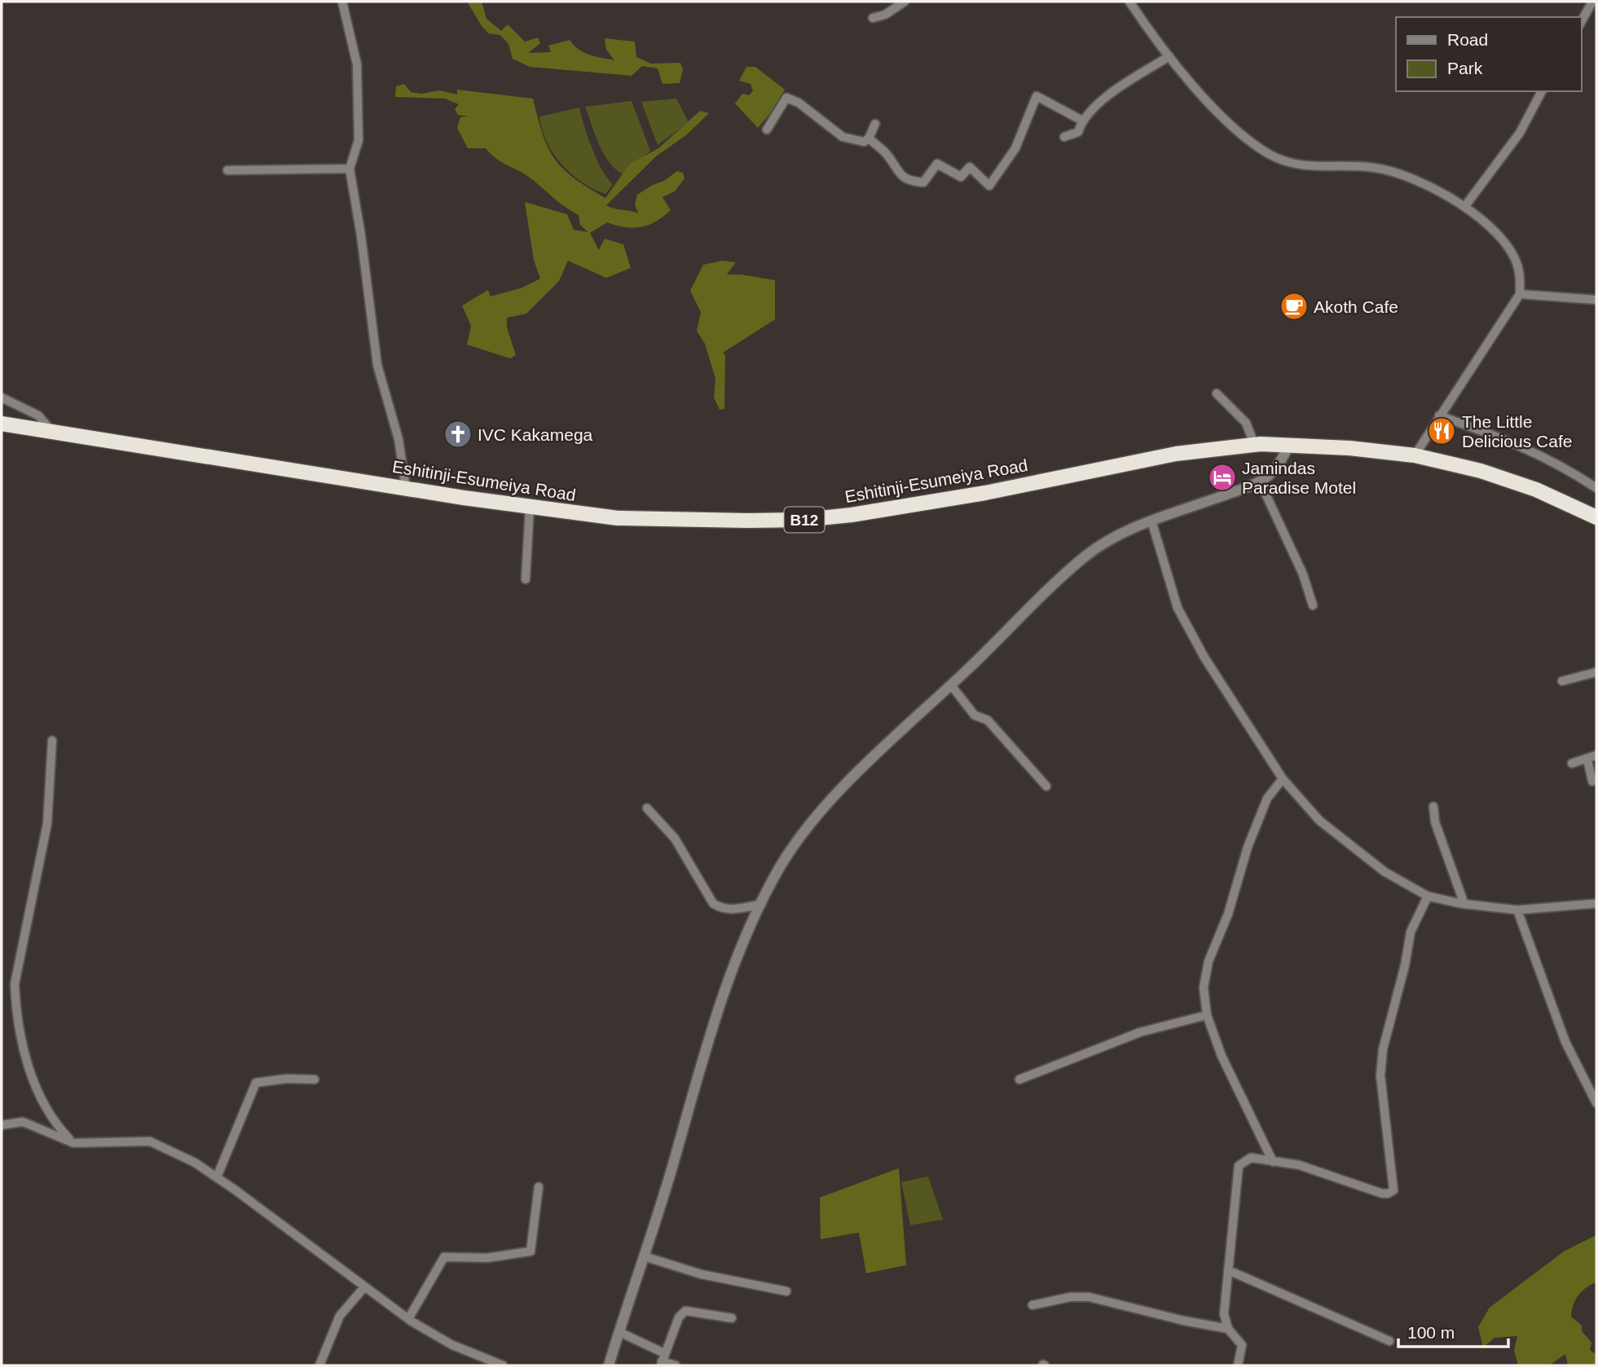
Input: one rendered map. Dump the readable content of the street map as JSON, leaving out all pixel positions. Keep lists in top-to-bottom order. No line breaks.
{"streets":{"highway":["Eshitinji-Esumeiya Road","B12"]},"places":{"cafe":["Akoth Cafe"],"restaurant":["The Little Delicious Cafe"],"church":["IVC Kakamega"],"hotel":["Jamindas Paradise Motel"]},"legend":["Road","Park"],"scale_bar":"100 m"}
